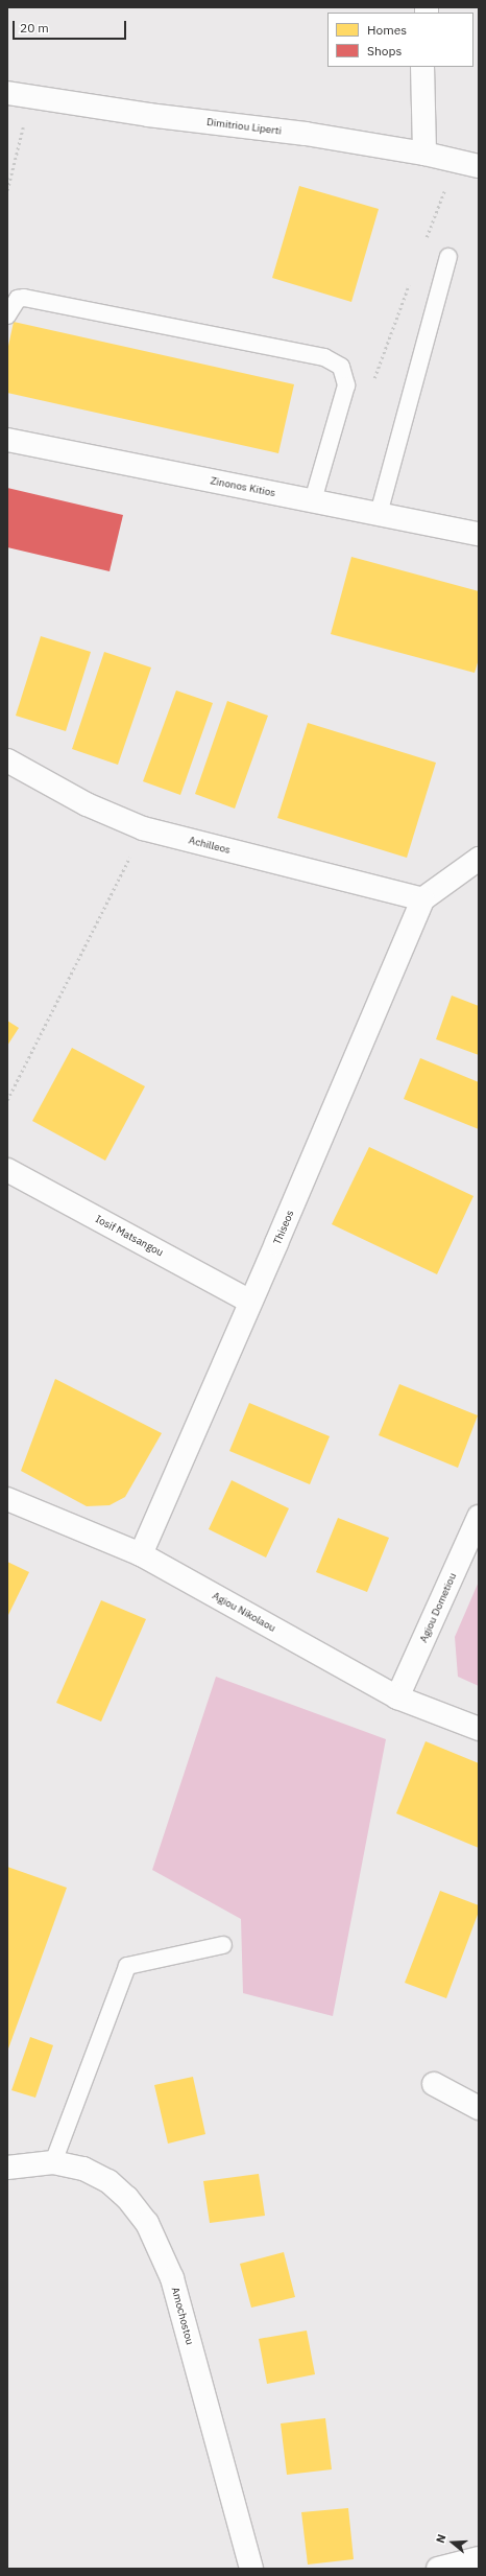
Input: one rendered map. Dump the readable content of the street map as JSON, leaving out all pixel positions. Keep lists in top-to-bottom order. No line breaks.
{"streets":{"street":["Dimitriou Liperti","Zinonos Kitios","Achilleos","Thiseos","Iosif Matsangou","Agiou Dometiou","Agiou Nikolaou","Amochostou"]},"crossings":[["Achilleos","Thiseos"],["Thiseos","Iosif Matsangou"],["Thiseos","Agiou Nikolaou"],["Agiou Dometiou","Agiou Nikolaou"]],"legend":["Homes","Shops"],"scale_bar":"20 m","north":"left"}
